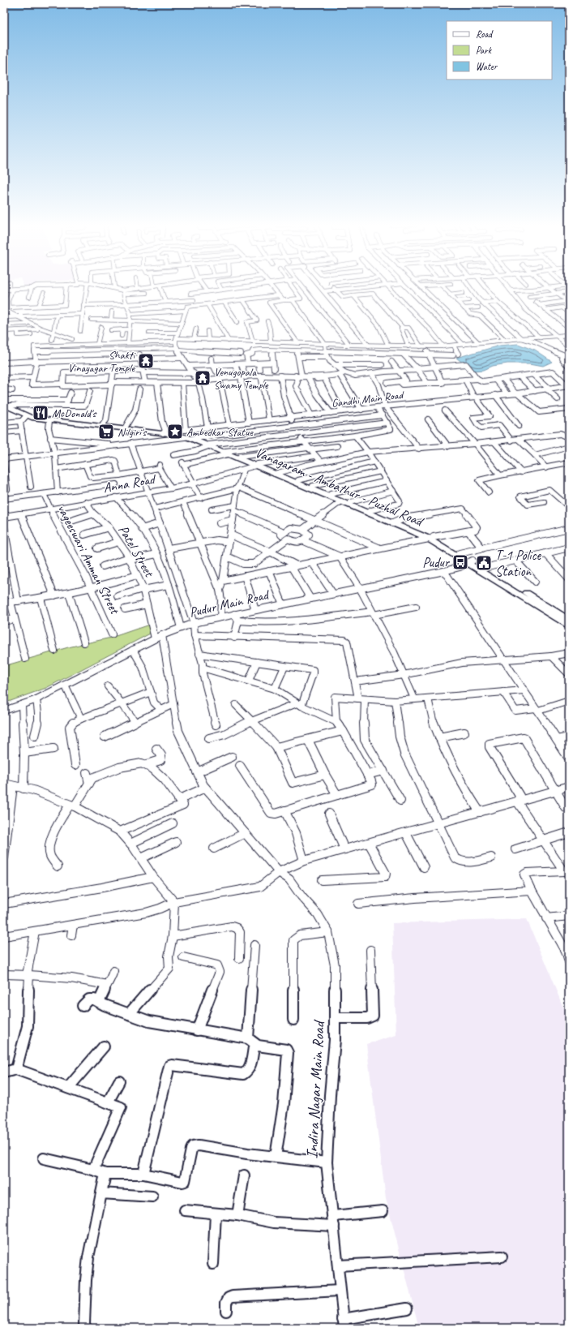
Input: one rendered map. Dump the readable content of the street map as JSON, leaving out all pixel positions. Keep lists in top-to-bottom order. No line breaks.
{"streets":{"main road":["Vanagaram - Ambathur - Puzhal Road"],"street":["Gandhi Main Road","Anna Road","Patel Street","vageeswari Amman Street","Pudur Main Road","Indira Nagar Main Road"]},"crossings":[["Gandhi Main Road","Vanagaram - Ambathur - Puzhal Road"],["Anna Road","Vanagaram - Ambathur - Puzhal Road"],["Anna Road","Patel Street"],["Anna Road","vageeswari Amman Street"],["Vanagaram - Ambathur - Puzhal Road","Pudur Main Road"],["Patel Street","Pudur Main Road"],["Pudur Main Road","Indira Nagar Main Road"]],"places":{"temple":["Shakti Vinayagar Temple","Venugopala Swamy Temple"],"restaurant":["McDonald's"],"supermarket":["Nilgiri's"],"place":["Ambedkar Statue"],"bus stop":["Pudur"],"public building":["T-1 Police Station"]},"legend":["Road","Park","Water"]}
